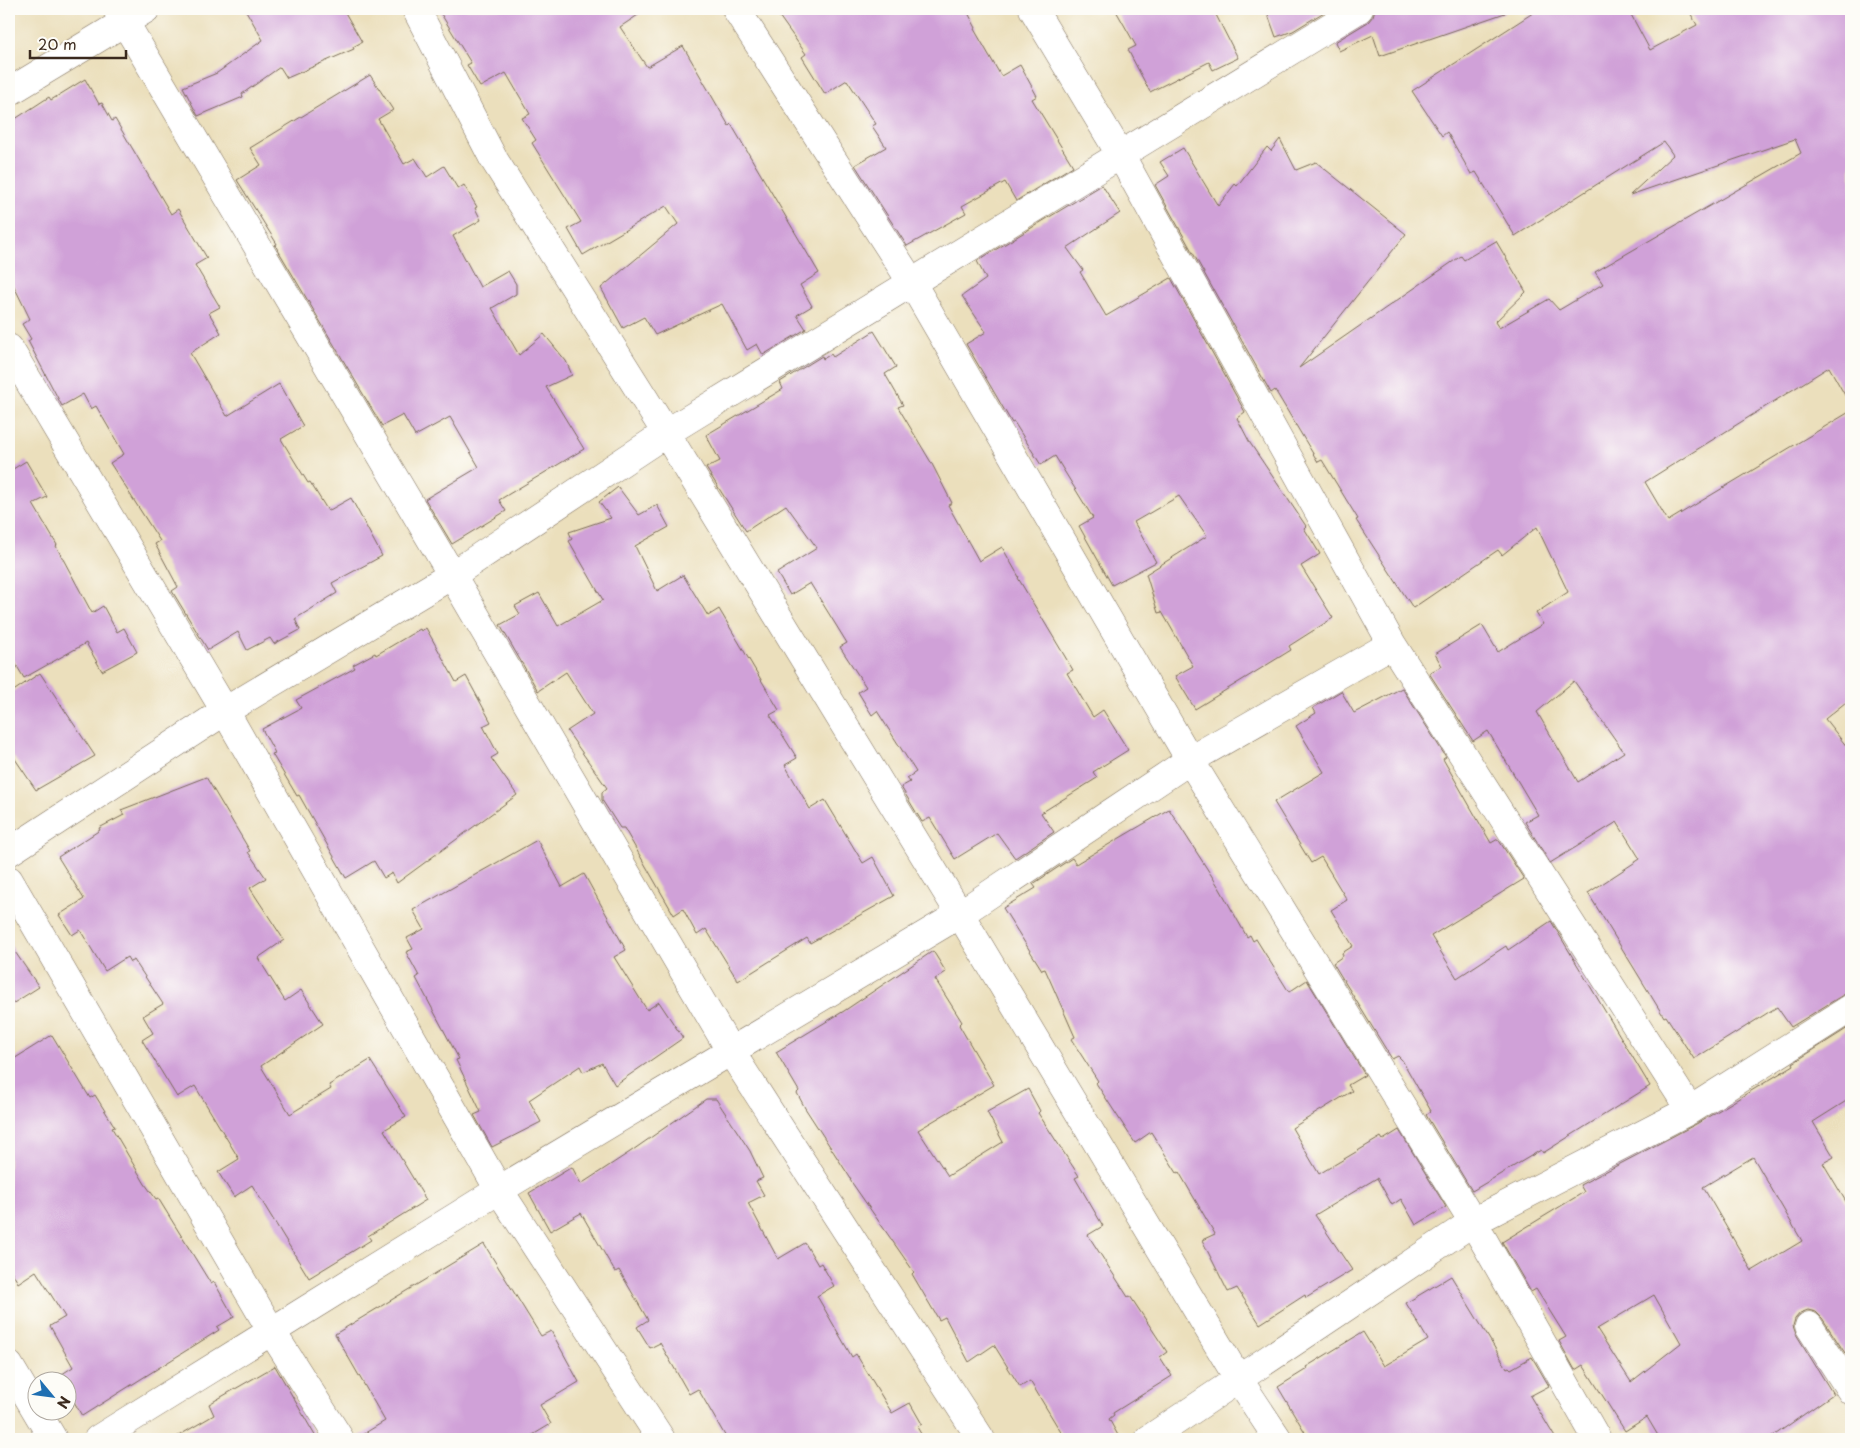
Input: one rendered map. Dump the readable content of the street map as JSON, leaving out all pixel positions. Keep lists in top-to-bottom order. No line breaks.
{"scale_bar":"20 m","north":"bottom right"}
